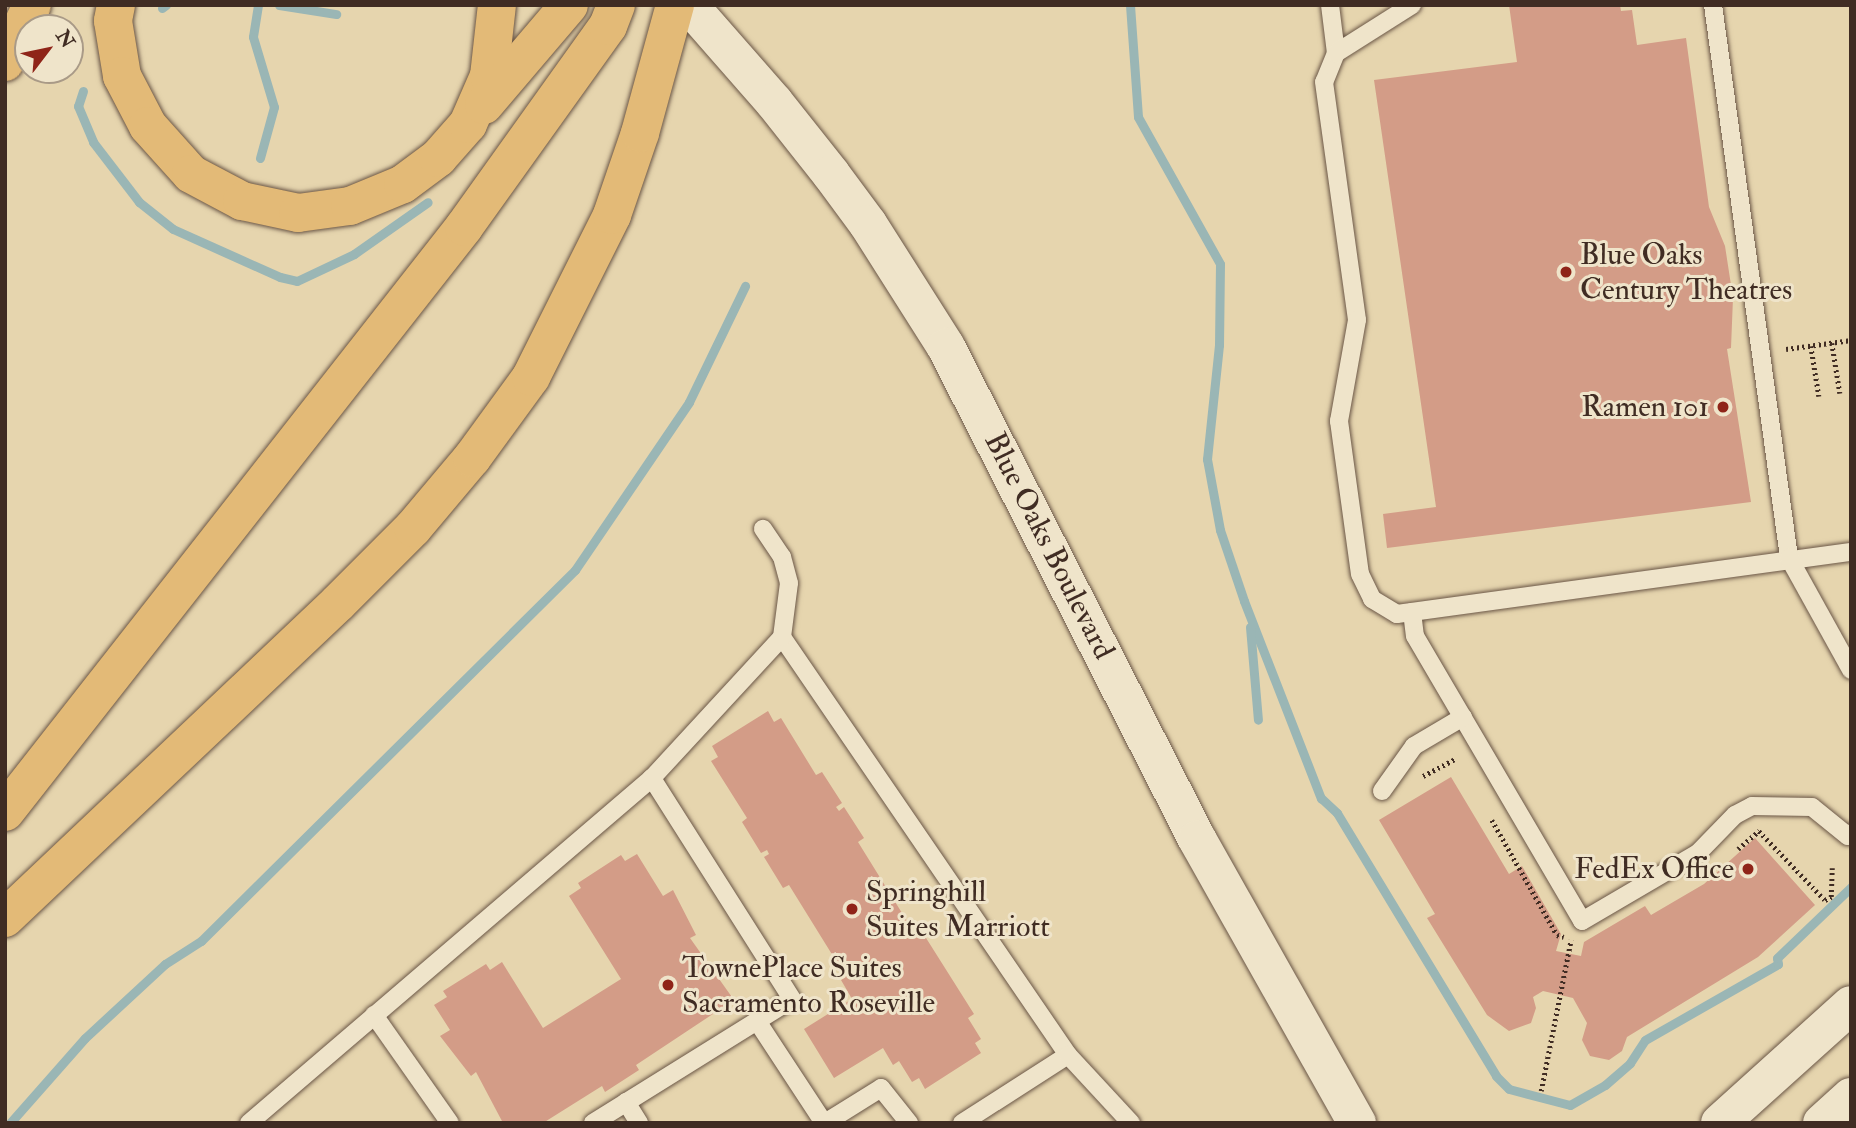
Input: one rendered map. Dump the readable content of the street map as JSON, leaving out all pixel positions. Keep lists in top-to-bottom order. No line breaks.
{"streets":{"main road":["Blue Oaks Boulevard"]},"places":["Blue Oaks Century Theatres","Ramen 101","FedEx Office","Springhill Suites Marriott","TownePlace Suites Sacramento Roseville"],"north":"top right"}
